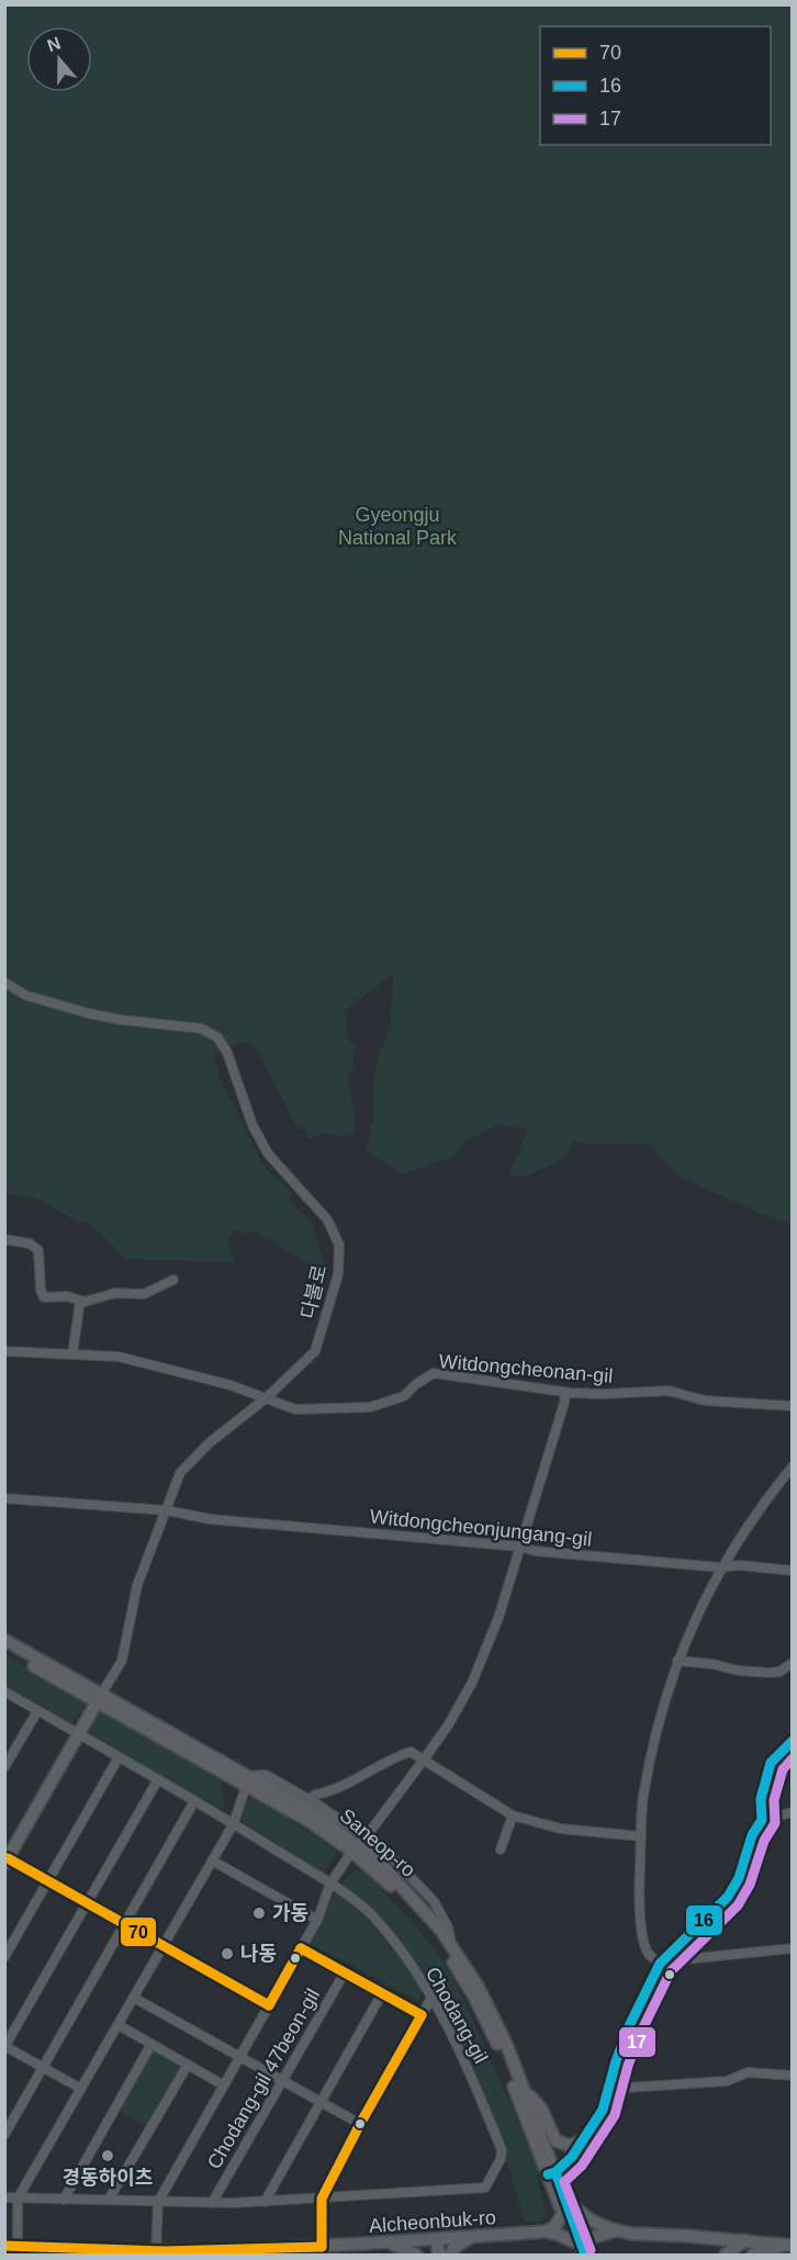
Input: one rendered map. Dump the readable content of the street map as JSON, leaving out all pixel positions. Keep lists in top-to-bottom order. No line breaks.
{"streets":{"street":["다불로","Witdongcheonan-gil","Witdongcheonjungang-gil","Saneop-ro","Chodang-gil","Chodang-gil 47beon-gil","Alcheonbuk-ro"]},"crossings":[["다불로","Witdongcheonan-gil"],["다불로","Witdongcheonjungang-gil"],["다불로","Saneop-ro"],["Chodang-gil","Chodang-gil 47beon-gil"]],"parks":["Gyeongju National Park"],"places":["가동","나동","경동하이츠"],"lines":["transit line 16","transit line 17","transit line 70"],"legend":["70","16","17"],"north":"top"}
